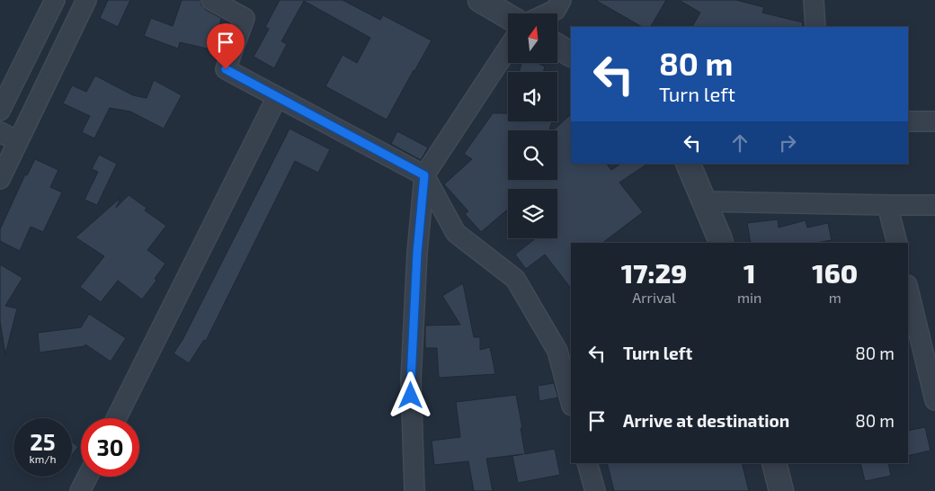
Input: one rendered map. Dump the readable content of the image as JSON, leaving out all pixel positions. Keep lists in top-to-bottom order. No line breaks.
{"north":"top","page":{"turn":["80 m","Turn left"],"eta":["17:29","Arrival","1","min","160","m"],"list":[{"name":"Turn left","value":"80 m"},{"name":"Arrive at destination","value":"80 m"}],"speed":"25 km/h","limit":"30"}}
